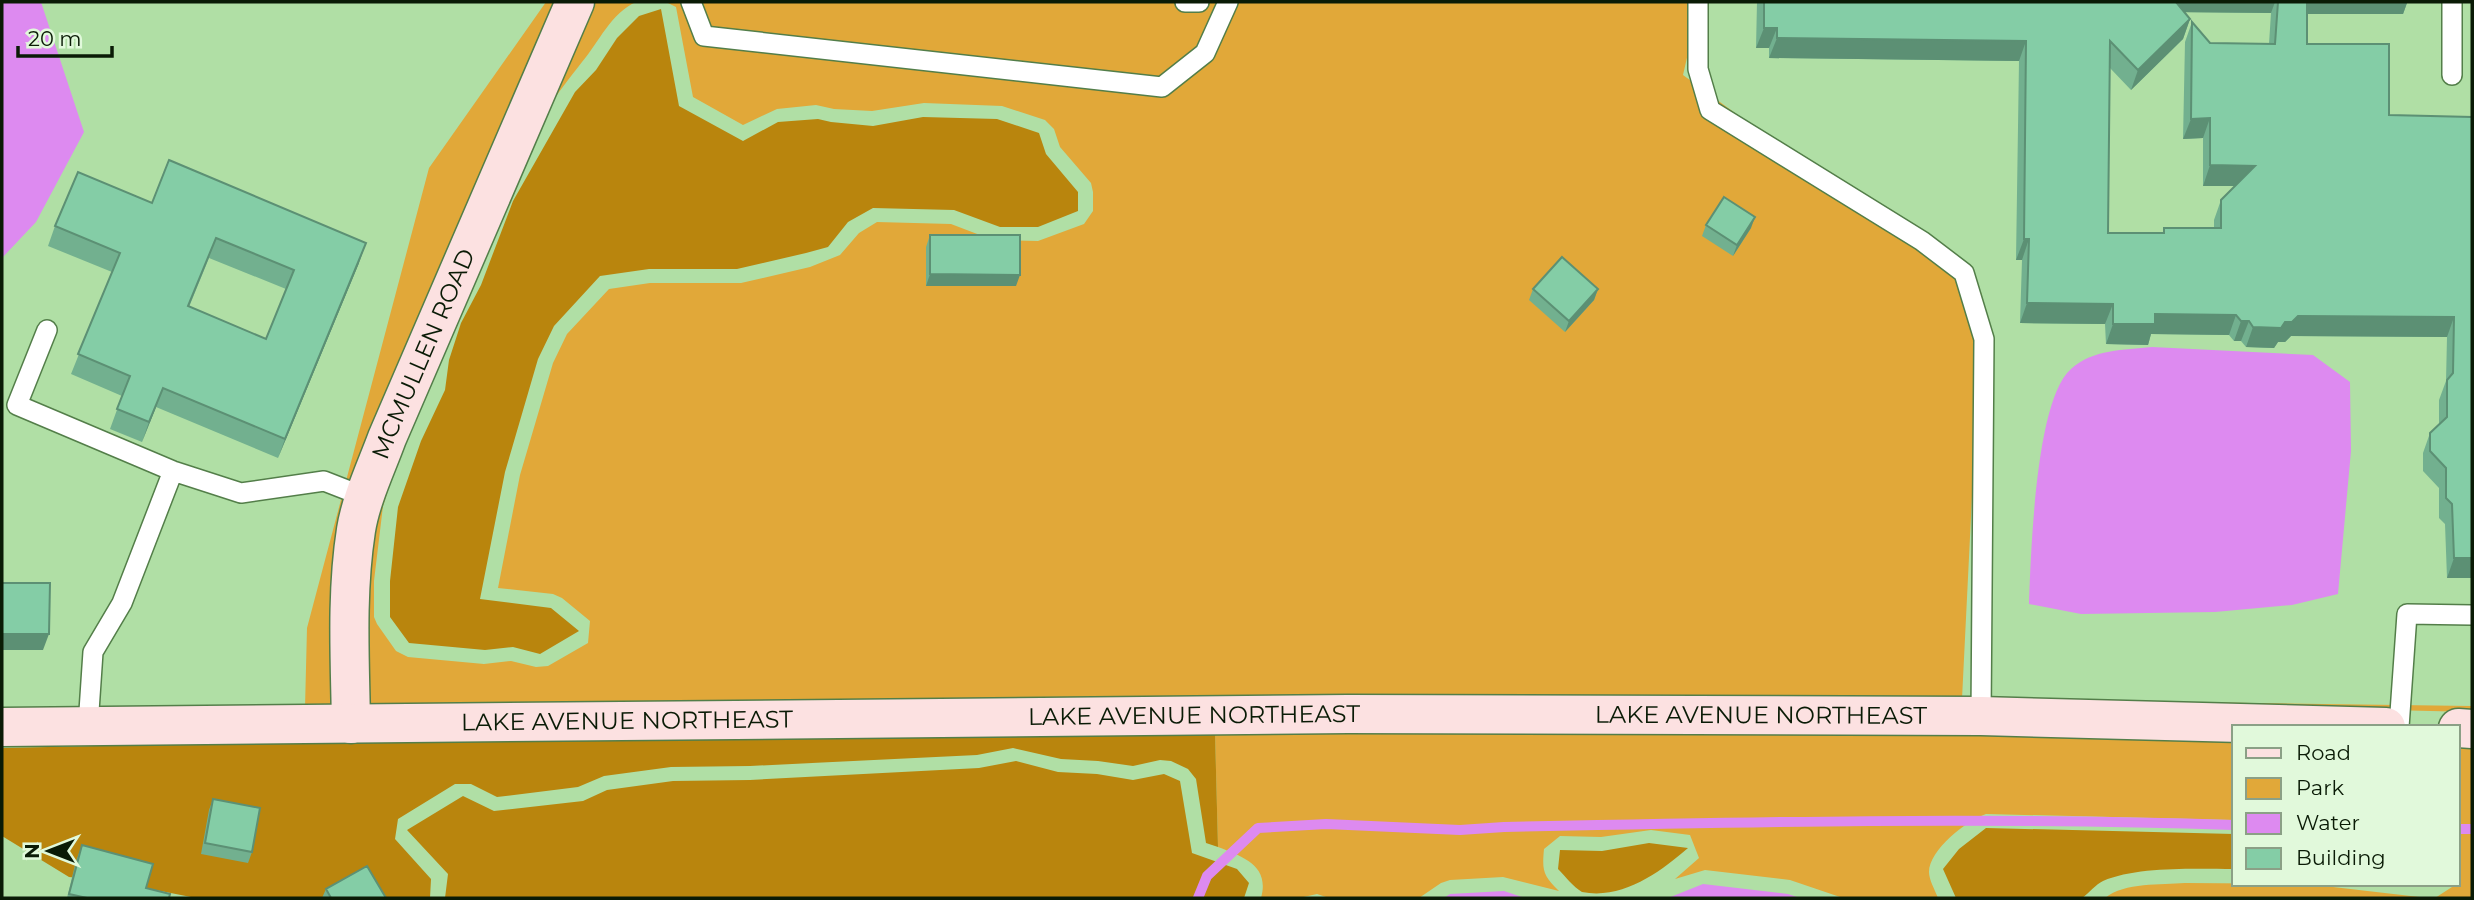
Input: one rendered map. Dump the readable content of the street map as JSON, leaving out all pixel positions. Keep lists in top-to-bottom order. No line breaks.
{"streets":{"street":["MCMULLEN ROAD","LAKE AVENUE NORTHEAST"]},"crossings":[["MCMULLEN ROAD","LAKE AVENUE NORTHEAST"]],"legend":["Road","Park","Water","Building"],"scale_bar":"20 m","north":"left"}
